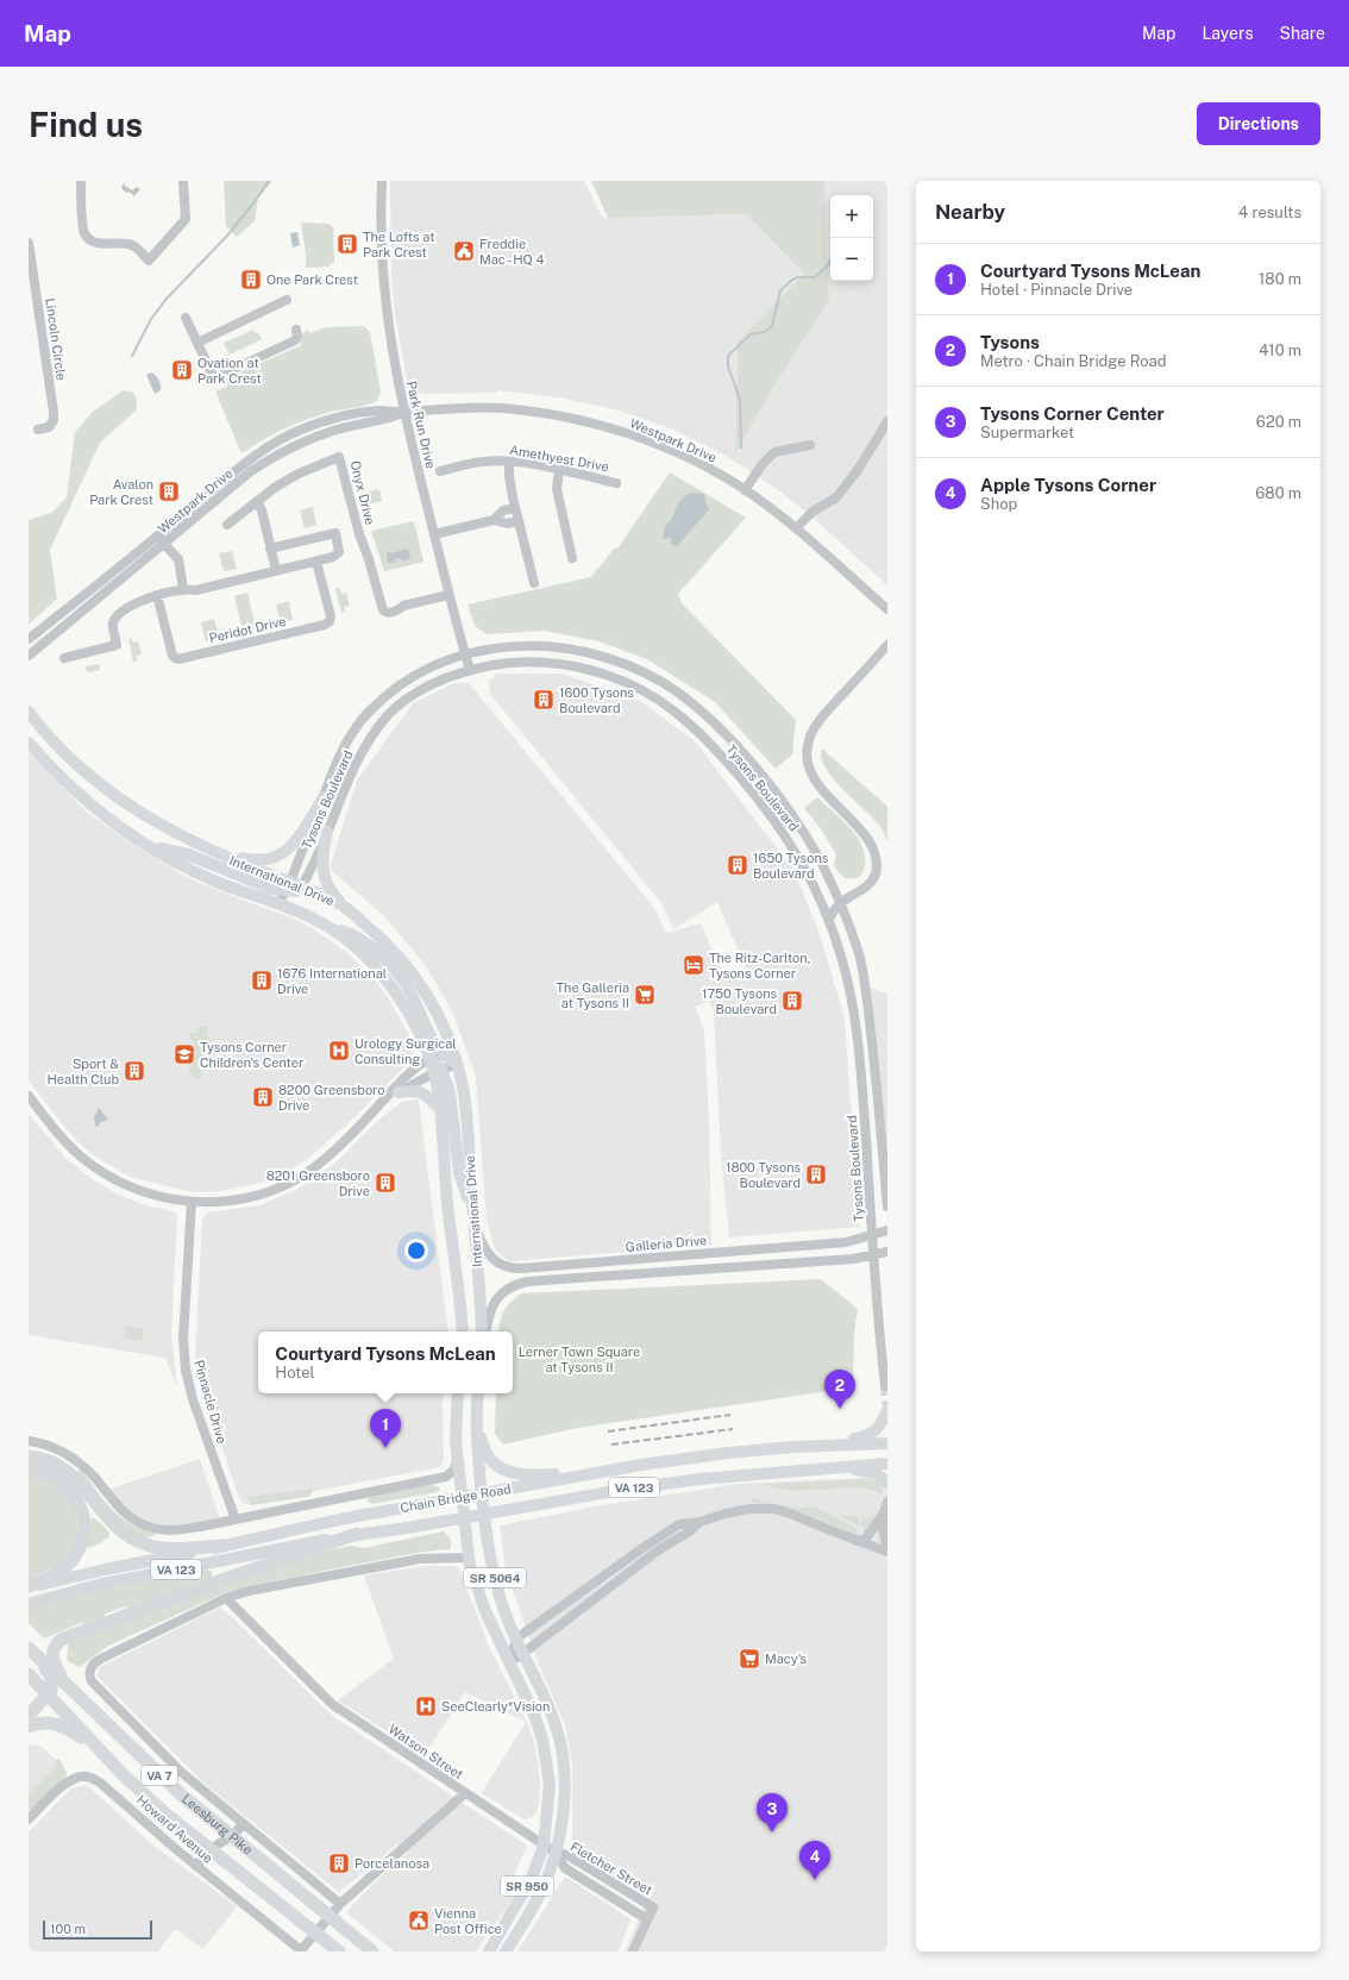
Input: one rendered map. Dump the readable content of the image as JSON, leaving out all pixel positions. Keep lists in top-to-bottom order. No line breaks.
{"streets":{"highway":["VA 7","Leesburg Pike"],"main road":["International Drive","VA 123","Chain Bridge Road","SR 5064","SR 950"],"street":["Lincoln Circle","Park Run Drive","Westpark Drive","Amethyest Drive","Onyx Drive","Peridot Drive","Tysons Boulevard","Galleria Drive","Pinnacle Drive","Watson Street","Howard Avenue","Fletcher Street"]},"crossings":[["Park Run Drive","Westpark Drive"],["Park Run Drive","Onyx Drive"],["Park Run Drive","Tysons Boulevard"],["Tysons Boulevard","International Drive"],["Tysons Boulevard","Galleria Drive"],["International Drive","Galleria Drive"],["Chain Bridge Road","SR 5064"],["SR 5064","Fletcher Street"],["SR 5064","SR 950"],["Watson Street","Leesburg Pike"],["Watson Street","Howard Avenue"],["Watson Street","Fletcher Street"],["Fletcher Street","SR 950"]],"parks":["Lerner Town Square at Tysons II"],"places":{"building":["The Lofts at Park Crest","One Park Crest","Ovation at Park Crest","Avalon Park Crest","1600 Tysons Boulevard","1650 Tysons Boulevard","1676 International Drive","1750 Tysons Boulevard","Sport & Health Club","8200 Greensboro Drive","1800 Tysons Boulevard","8201 Greensboro Drive","Porcelanosa"],"public building":["Freddie Mac - HQ 4","Vienna Post Office"],"hotel":["The Ritz-Carlton, Tysons Corner"],"supermarket":["The Galleria at Tysons II","Macy's"],"hospital":["Urology Surgical Consulting","SeeClearly*Vision"],"school or university":["Tysons Corner Children's Center"]},"scale_bar":"100 m","page":{"header":"Map","nav":["Map","Layers","Share"],"buttons":"Directions","title":"Find us","heading":["Nearby","4 results"],"map_buttons":["+","−"],"list":[{"mark":"1","name":"Courtyard Tysons McLean","note":"Hotel · Pinnacle Drive","value":"180 m"},{"mark":"2","name":"Tysons","note":"Metro · Chain Bridge Road","value":"410 m"},{"mark":"3","name":"Tysons Corner Center","note":"Supermarket","value":"620 m"},{"mark":"4","name":"Apple Tysons Corner","note":"Shop","value":"680 m"}],"popup":["Courtyard Tysons McLean","Hotel"],"pins":["2","1","3","4"],"scale":"100 m"}}
